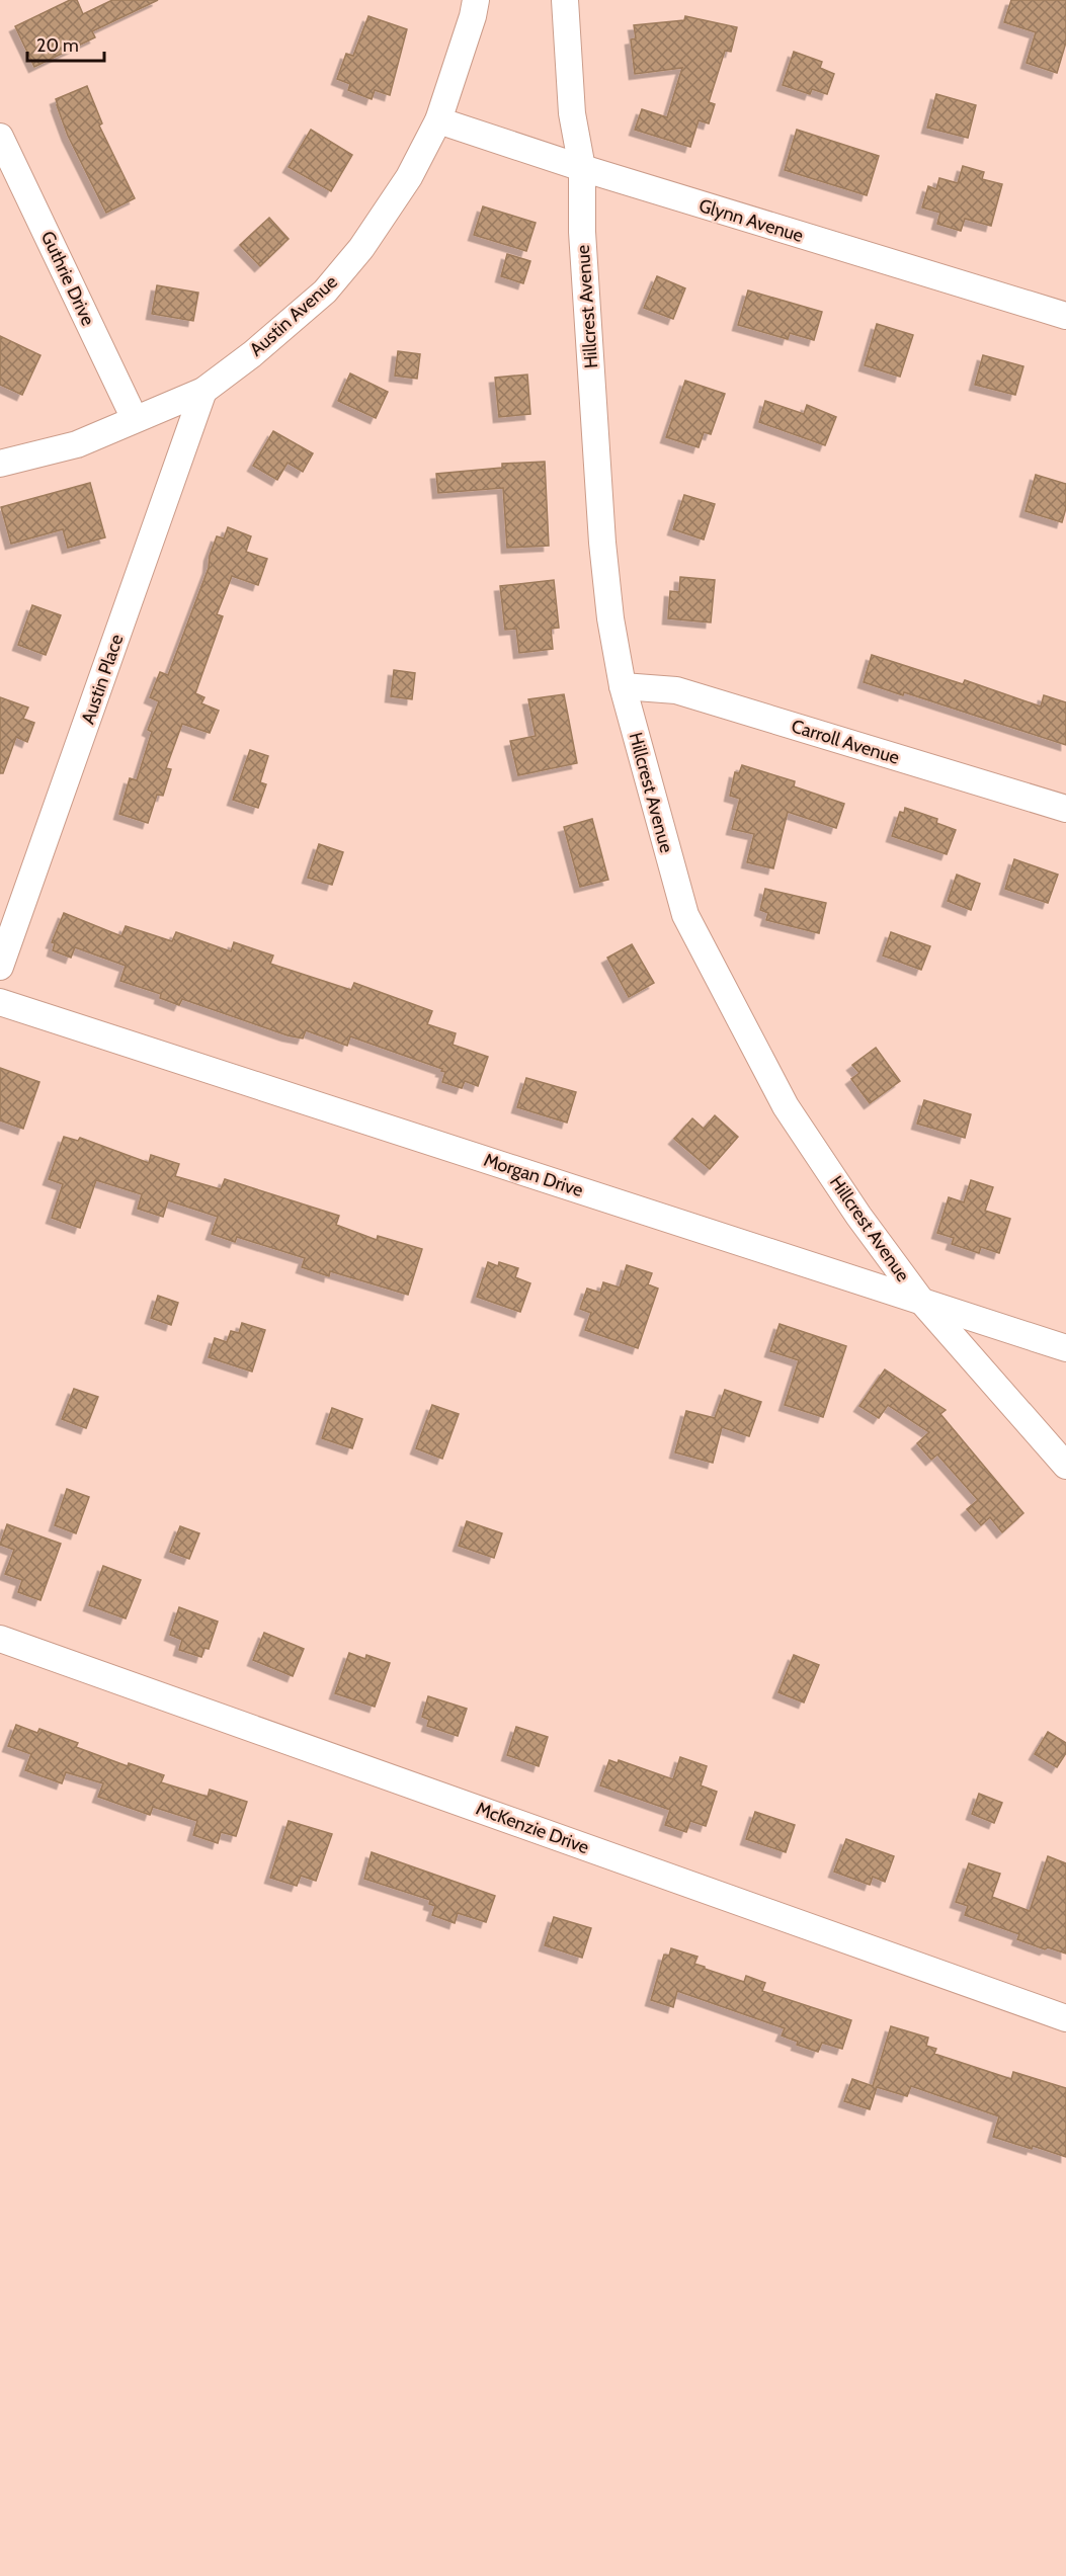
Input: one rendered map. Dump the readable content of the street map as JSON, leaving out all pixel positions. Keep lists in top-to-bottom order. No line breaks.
{"streets":{"street":["Glynn Avenue","Guthrie Drive","Hillcrest Avenue","Austin Avenue","Austin Place","Carroll Avenue","Morgan Drive","McKenzie Drive"]},"crossings":[["Glynn Avenue","Hillcrest Avenue"],["Glynn Avenue","Austin Avenue"],["Guthrie Drive","Austin Avenue"],["Hillcrest Avenue","Carroll Avenue"],["Hillcrest Avenue","Morgan Drive"],["Austin Avenue","Austin Place"]],"scale_bar":"20 m"}
